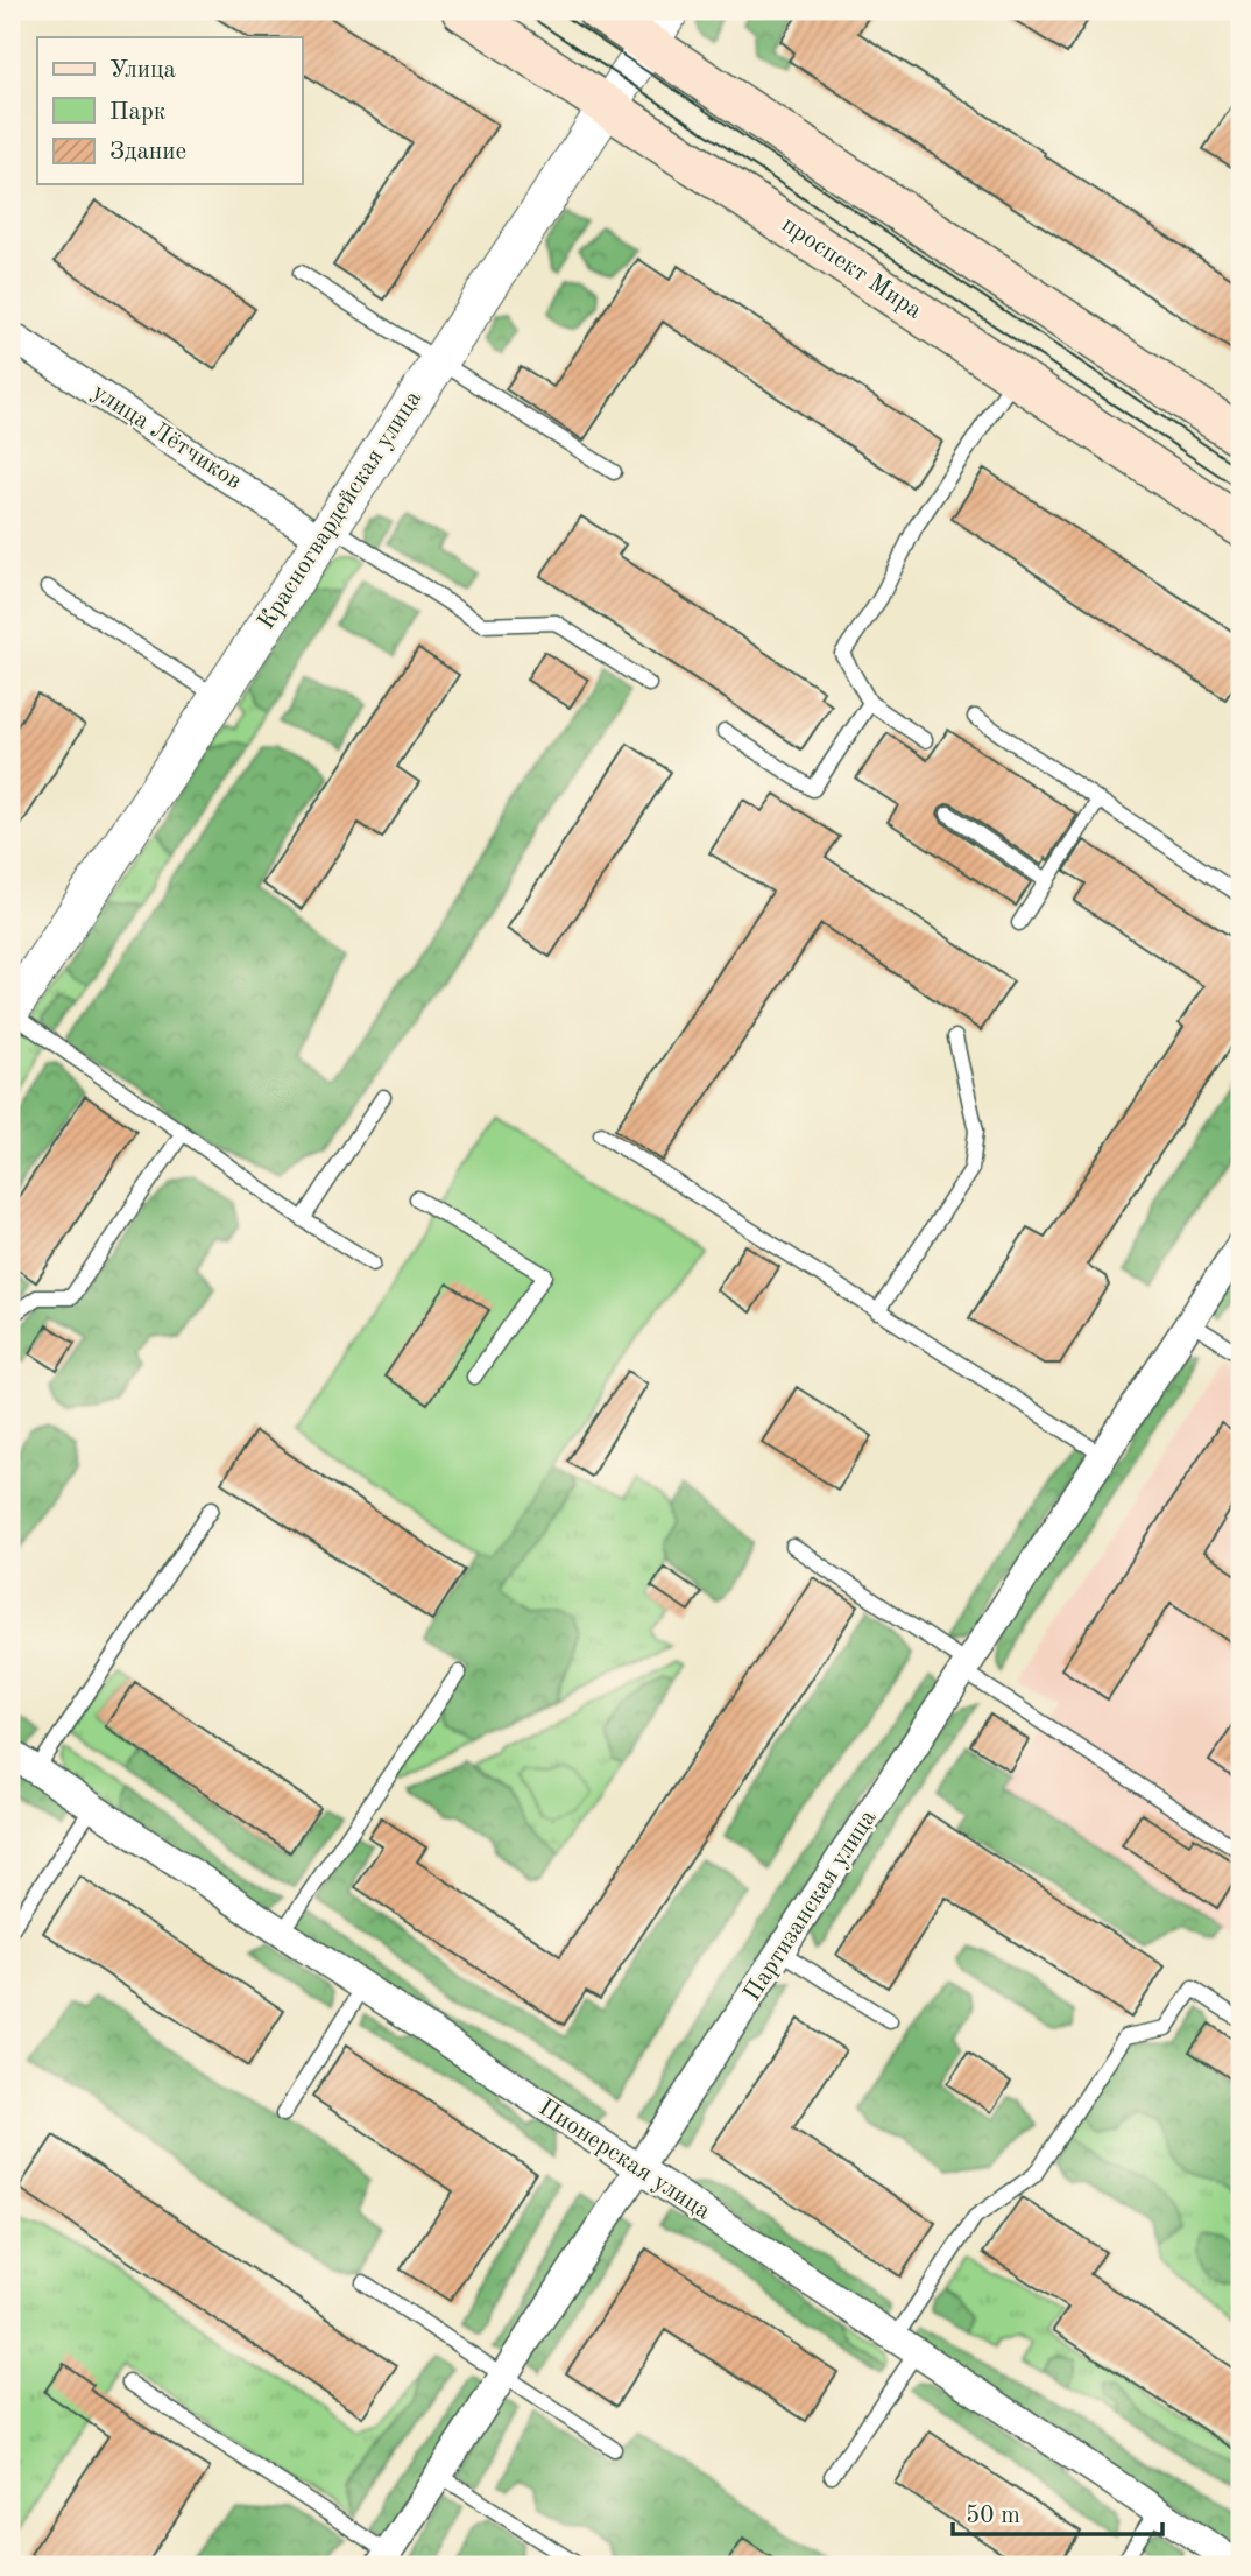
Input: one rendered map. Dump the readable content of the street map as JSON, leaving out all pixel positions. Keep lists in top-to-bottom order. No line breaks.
{"streets":{"main road":["проспект Мира"],"street":["улица Лётчиков","Красногвардейская улица","Партизанская улица","Пионерская улица"]},"crossings":[["проспект Мира","Красногвардейская улица"],["улица Лётчиков","Красногвардейская улица"],["Партизанская улица","Пионерская улица"]],"legend":["Улица","Парк","Здание"],"scale_bar":"50 m"}
